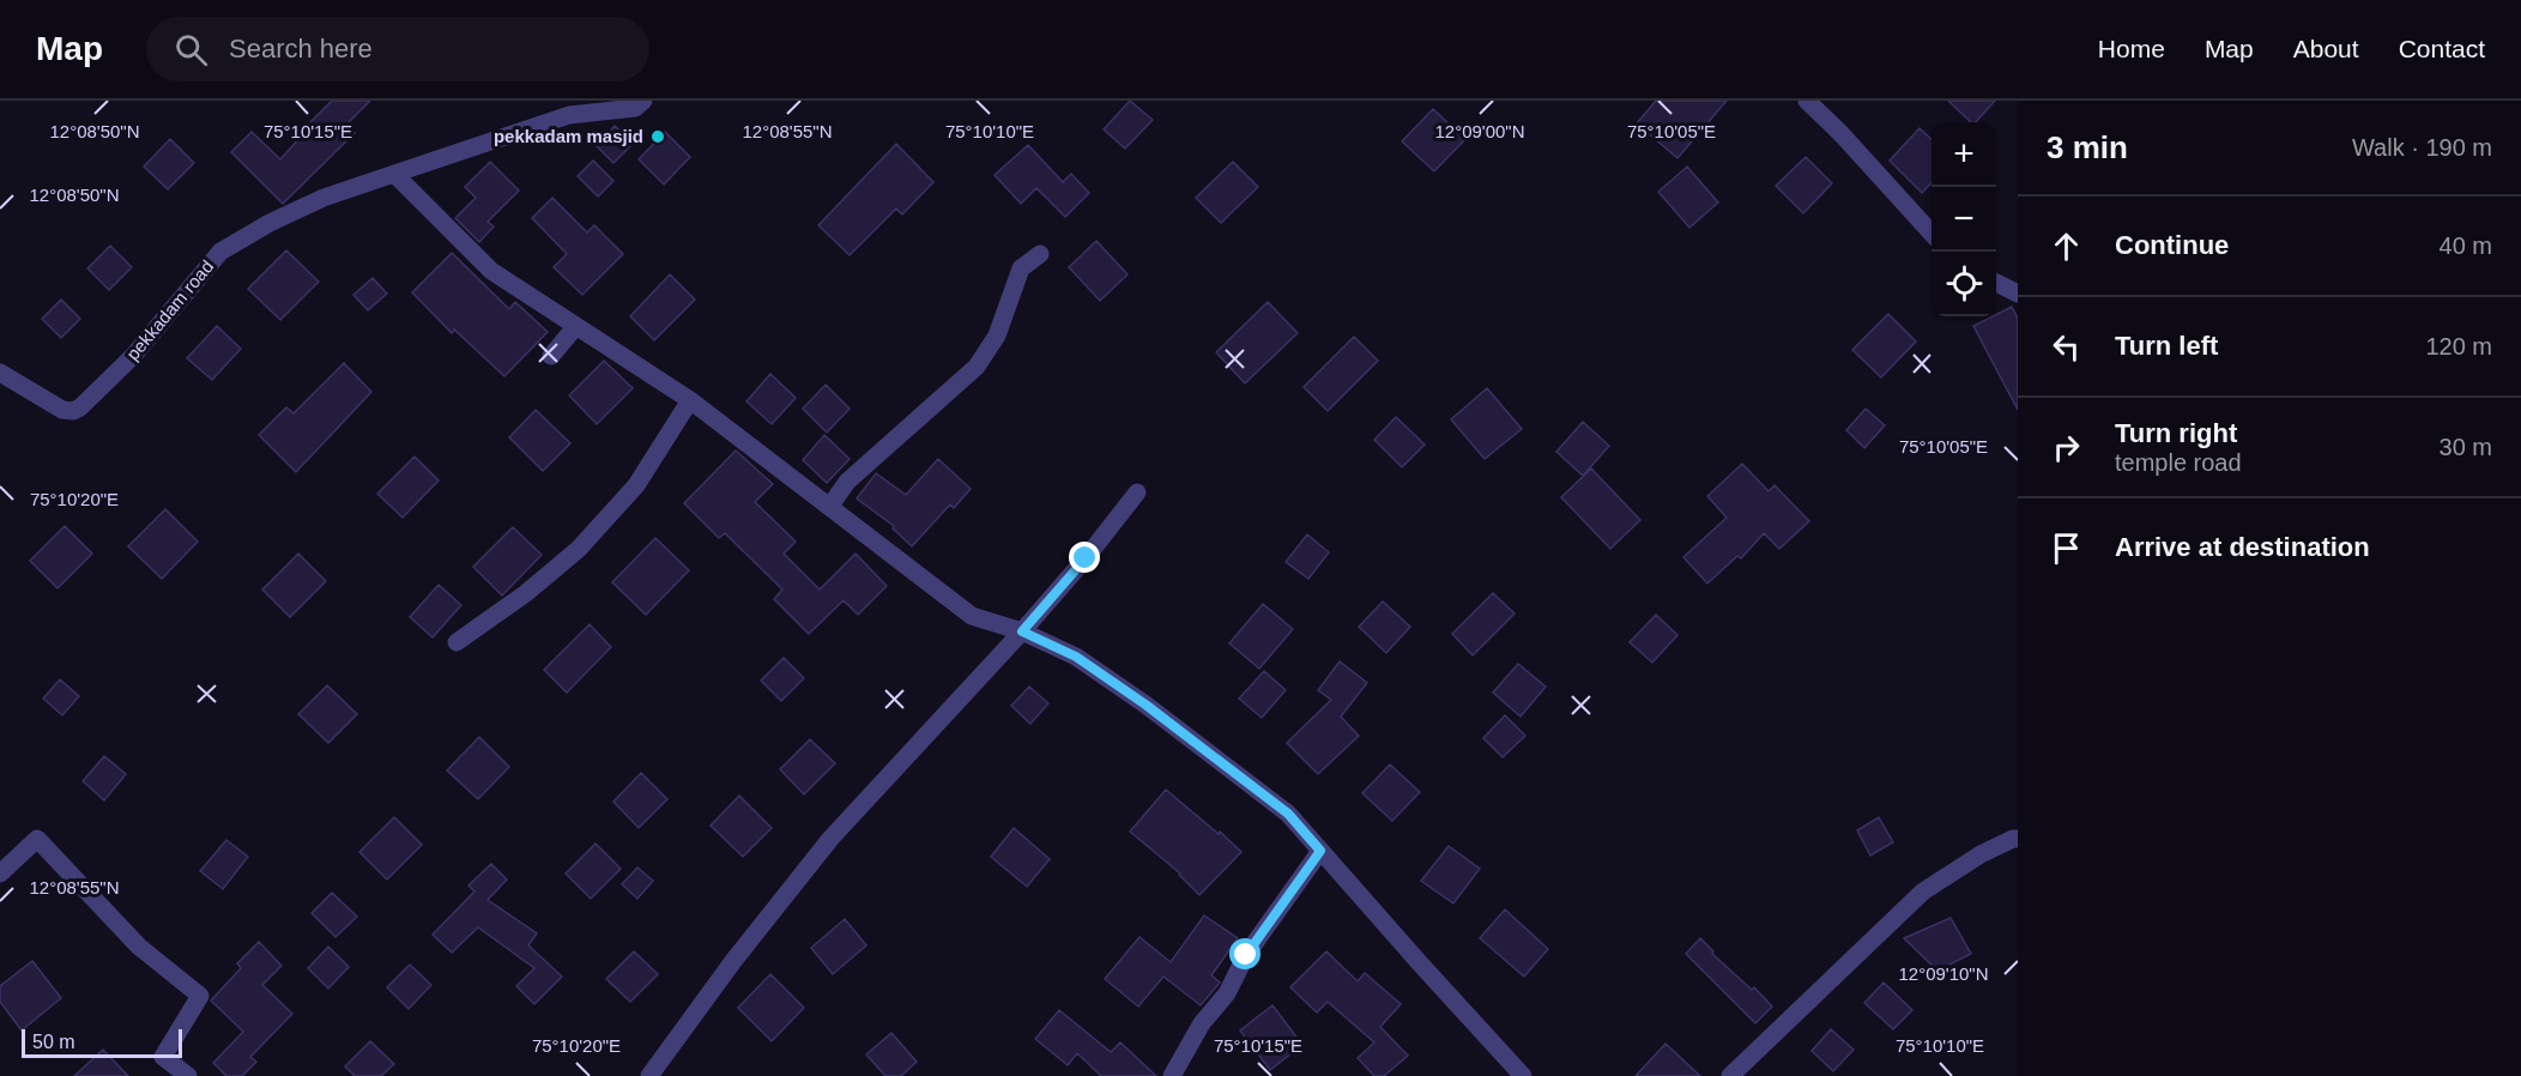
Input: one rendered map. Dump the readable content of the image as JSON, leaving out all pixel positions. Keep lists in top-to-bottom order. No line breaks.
{"streets":{"street":["pekkadam road"]},"places":["pekkadam masjid"],"scale_bar":"50 m","page":{"header":"Map","search":"Search here","nav":["Home","Map","About","Contact"],"heading":["3 min","Walk · 190 m"],"map_buttons":["+","−"],"list":[["Continue","40 m"],["Turn left","120 m"],["Turn right","temple road","30 m"],"Arrive at destination"],"scale":"50 m"},"coordinates":["12°08'50\"N","75°10'15\"E","12°08'55\"N","75°10'10\"E","12°09'00\"N","75°10'05\"E","75°10'20\"E","12°09'10\"N"]}
